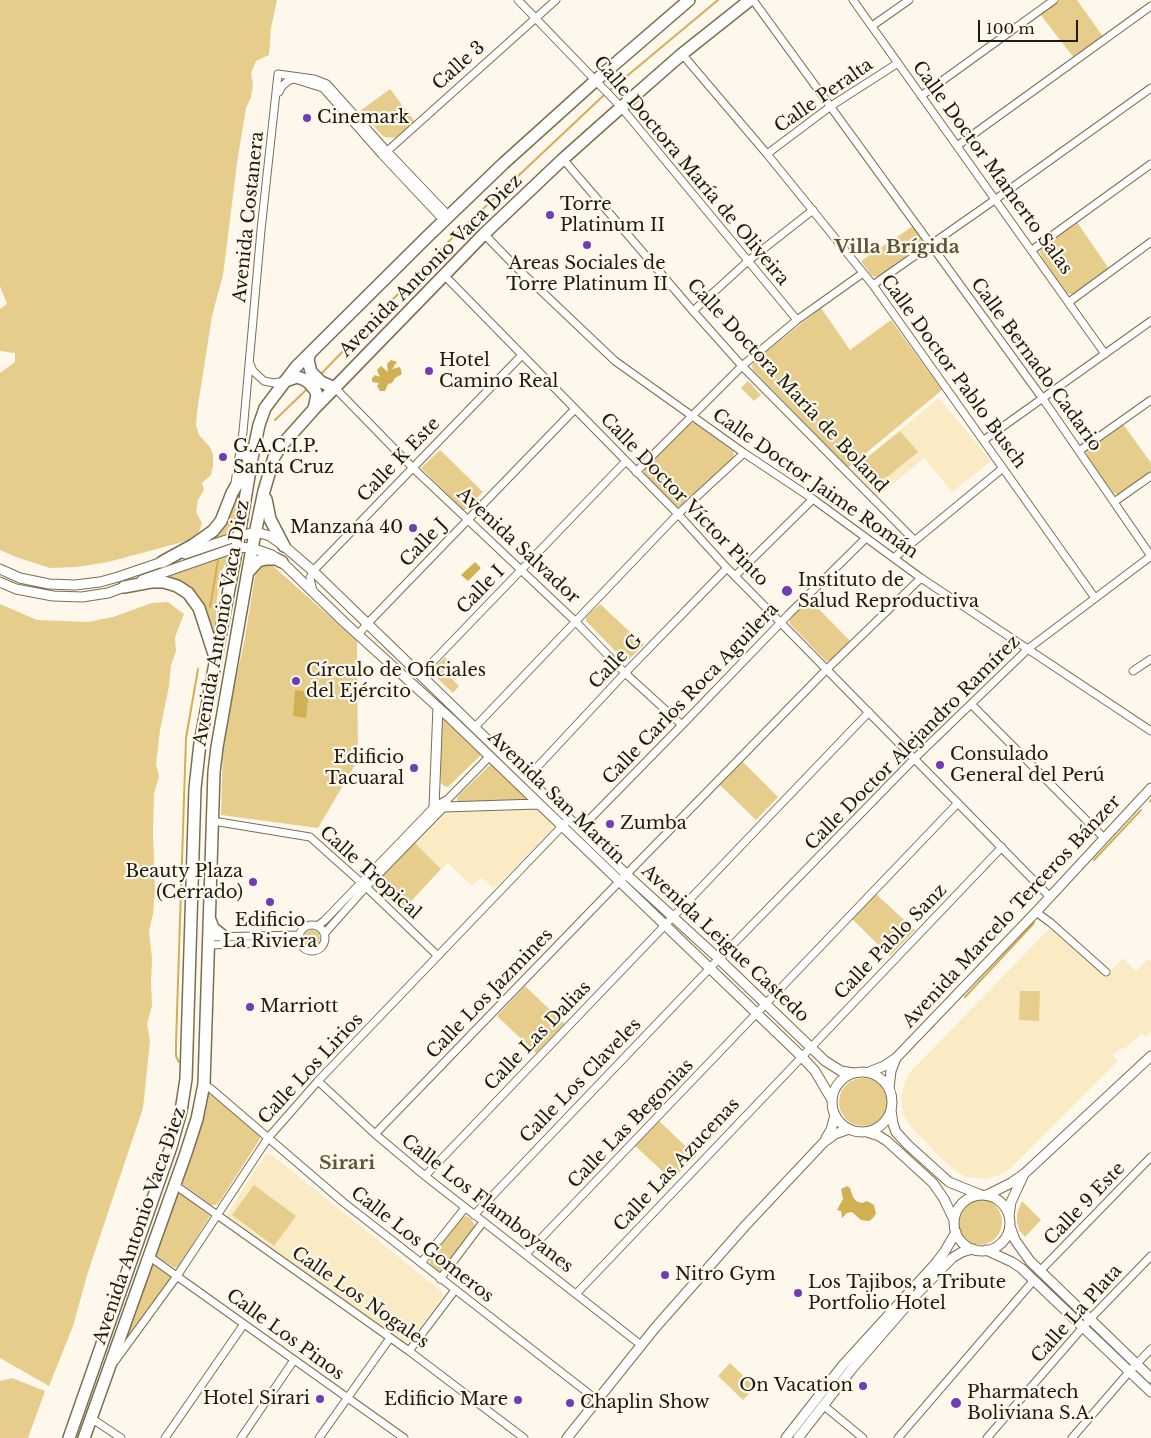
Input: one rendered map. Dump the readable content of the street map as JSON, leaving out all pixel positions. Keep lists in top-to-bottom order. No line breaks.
{"streets":{"highway":["Avenida Antonio Vaca Diez"],"main road":["Avenida San Martín","Avenida Marcelo Terceros Bánzer","Avenida Leigue Castedo"],"street":["Calle 3","Calle Peralta","Calle Doctor Mamerto Salas","Calle Doctora María de Oliveira","Avenida Costanera","Calle Bernado Cadario","Calle Doctor Pablo Busch","Calle Doctora María de Boland","Calle K Este","Calle Doctor Jaime Román","Calle Doctor Víctor Pinto","Calle J","Avenida Salvador","Calle I","Calle G","Calle Carlos Roca Aguilera","Calle Doctor Alejandro Ramírez","Calle Tropical","Calle Pablo Sanz","Calle Los Jazmines","Calle Las Dalias","Calle Los Lirios","Calle Los Claveles","Calle Las Begonias","Calle Las Azucenas","Calle Los Flamboyanes","Calle 9 Este","Calle Los Gomeros","Calle Los Nogales","Calle La Plata","Calle Los Pinos"]},"crossings":[["Calle 3","Calle Doctora María de Oliveira"],["Calle 3","Avenida Costanera"],["Calle Peralta","Calle Doctor Mamerto Salas"],["Calle Peralta","Calle Bernado Cadario"],["Calle Peralta","Calle Doctor Pablo Busch"],["Calle Doctora María de Oliveira","Avenida Antonio Vaca Diez"],["Avenida Antonio Vaca Diez","Calle Bernado Cadario"],["Avenida Antonio Vaca Diez","Calle Doctor Pablo Busch"],["Avenida Antonio Vaca Diez","Calle Doctora María de Boland"],["Avenida Antonio Vaca Diez","Calle Doctor Jaime Román"],["Avenida Antonio Vaca Diez","Calle Doctor Víctor Pinto"],["Avenida Antonio Vaca Diez","Avenida Salvador"],["Avenida Antonio Vaca Diez","Avenida San Martín"],["Avenida Antonio Vaca Diez","Calle Tropical"],["Avenida Antonio Vaca Diez","Calle Los Lirios"],["Avenida Antonio Vaca Diez","Calle Los Nogales"],["Avenida Antonio Vaca Diez","Calle Los Pinos"],["Calle Bernado Cadario","Calle Doctor Alejandro Ramírez"],["Calle Doctor Pablo Busch","Calle Doctor Alejandro Ramírez"],["Calle K Este","Calle Doctor Víctor Pinto"],["Calle K Este","Avenida Salvador"],["Calle K Este","Avenida San Martín"],["Calle Doctor Jaime Román","Calle Carlos Roca Aguilera"],["Calle Doctor Jaime Román","Calle Doctor Alejandro Ramírez"],["Calle Doctor Jaime Román","Calle Los Jazmines"],["Calle Doctor Víctor Pinto","Calle J"],["Calle Doctor Víctor Pinto","Calle I"],["Calle Doctor Víctor Pinto","Calle G"],["Calle Doctor Víctor Pinto","Calle Carlos Roca Aguilera"],["Calle Doctor Víctor Pinto","Calle Doctor Alejandro Ramírez"],["Calle Doctor Víctor Pinto","Avenida Marcelo Terceros Bánzer"],["Calle Doctor Víctor Pinto","Calle Pablo Sanz"],["Calle Doctor Víctor Pinto","Calle Los Jazmines"],["Calle Doctor Víctor Pinto","Calle Las Dalias"],["Calle Doctor Víctor Pinto","Calle Las Begonias"],["Calle J","Avenida Salvador"],["Calle J","Avenida San Martín"],["Avenida Salvador","Calle I"],["Avenida Salvador","Calle G"],["Avenida Salvador","Calle Carlos Roca Aguilera"],["Calle I","Avenida San Martín"],["Calle G","Avenida San Martín"],["Calle Carlos Roca Aguilera","Avenida San Martín"],["Calle Carlos Roca Aguilera","Avenida Leigue Castedo"],["Calle Doctor Alejandro Ramírez","Avenida San Martín"],["Calle Doctor Alejandro Ramírez","Avenida Leigue Castedo"],["Calle Doctor Alejandro Ramírez","Calle Los Claveles"],["Avenida San Martín","Avenida Marcelo Terceros Bánzer"],["Avenida San Martín","Calle Pablo Sanz"],["Avenida San Martín","Avenida Leigue Castedo"],["Avenida San Martín","Calle Los Jazmines"],["Avenida San Martín","Calle Las Dalias"],["Avenida San Martín","Calle Los Lirios"],["Avenida San Martín","Calle Los Claveles"],["Avenida San Martín","Calle Las Begonias"],["Avenida San Martín","Calle Las Azucenas"],["Calle Tropical","Calle Los Lirios"],["Avenida Marcelo Terceros Bánzer","Avenida Leigue Castedo"],["Calle Pablo Sanz","Avenida Leigue Castedo"],["Calle Pablo Sanz","Calle Las Azucenas"],["Avenida Leigue Castedo","Calle Los Jazmines"],["Avenida Leigue Castedo","Calle Las Dalias"],["Avenida Leigue Castedo","Calle Las Begonias"],["Calle Los Jazmines","Calle Los Flamboyanes"],["Calle Las Dalias","Calle Los Flamboyanes"],["Calle Los Lirios","Calle Los Flamboyanes"],["Calle Los Lirios","Calle Los Gomeros"],["Calle Los Lirios","Calle Los Nogales"],["Calle Los Lirios","Calle Los Pinos"],["Calle Los Claveles","Calle Los Flamboyanes"],["Calle Las Begonias","Calle Los Flamboyanes"],["Calle Las Azucenas","Calle Los Flamboyanes"]],"districts":["Villa Brígida","Sirari"],"places":["Cinemark","Torre Platinum II","Areas Sociales de Torre Platinum II","Hotel Camino Real","G.A.C.I.P. Santa Cruz","Manzana 40","Instituto de Salud Reproductiva","Círculo de Oficiales del Ejército","Consulado General del Perú","Edificio Tacuaral","Zumba","Beauty Plaza (Cerrado)","Edificio La Riviera","Marriott","Nitro Gym","Los Tajibos, a Tribute Portfolio Hotel","On Vacation","Hotel Sirari","Edificio Mare","Chaplin Show","Pharmatech Boliviana S.A."],"scale_bar":"100 m"}
